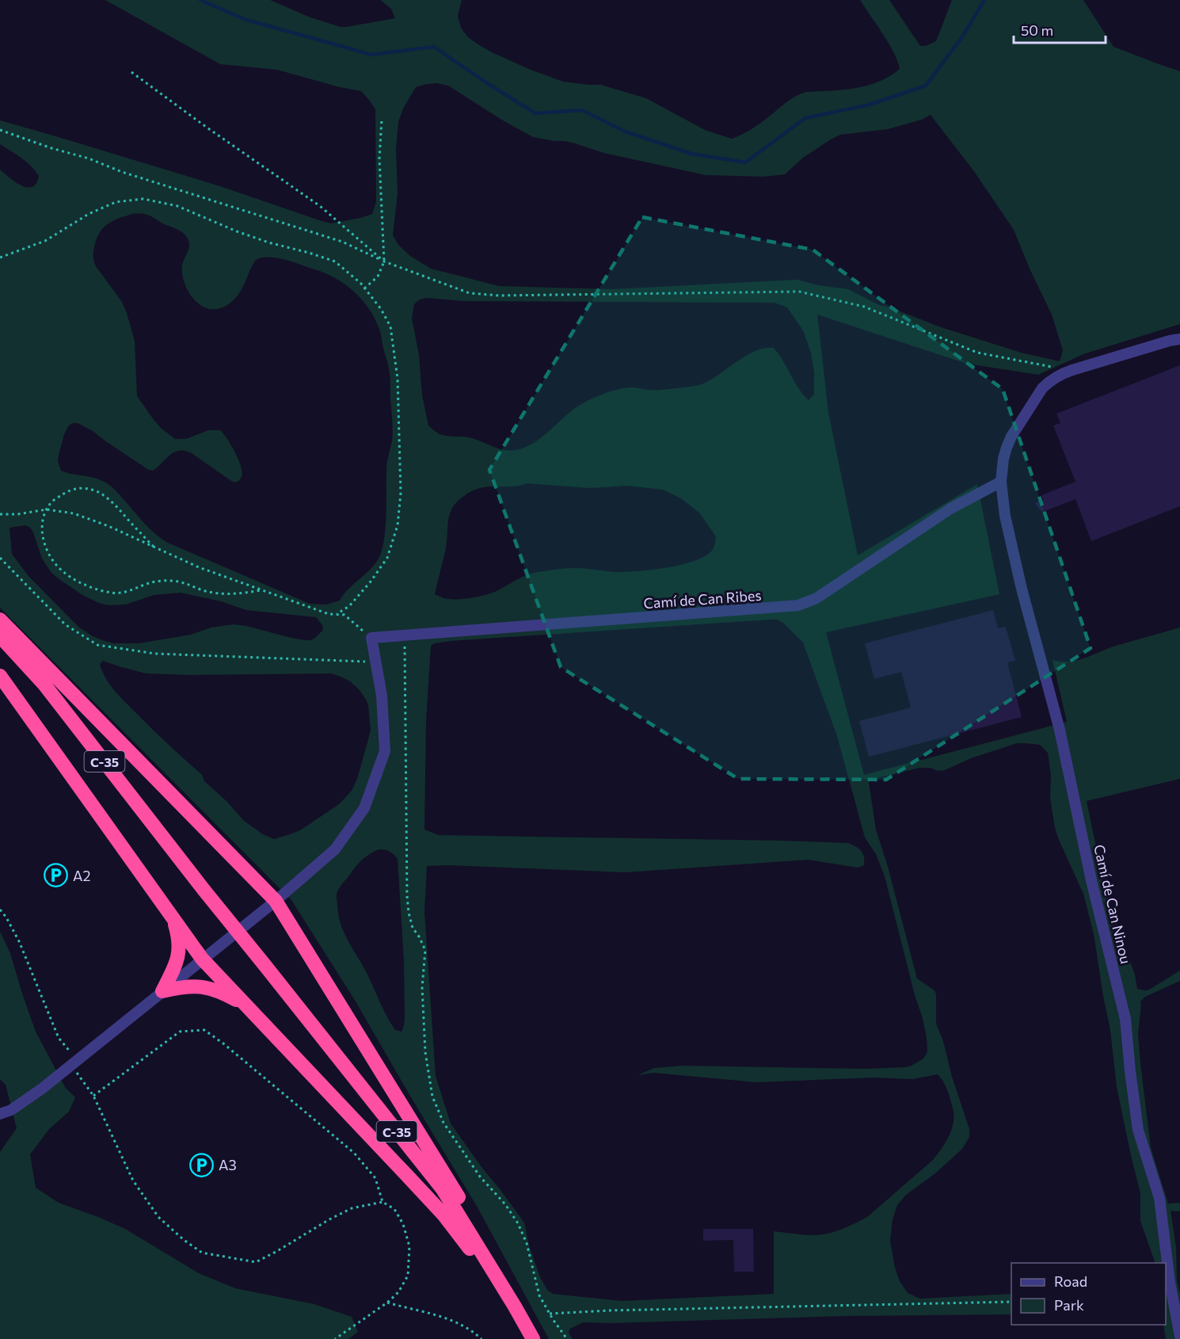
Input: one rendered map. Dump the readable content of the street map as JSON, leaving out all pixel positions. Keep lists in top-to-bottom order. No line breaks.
{"streets":{"highway":["C-35"],"street":["Camí de Can Ribes","Camí de Can Ninou"]},"crossings":[["Camí de Can Ribes","Camí de Can Ninou"]],"places":{"parking":["A2","A3"]},"legend":["Road","Park"],"scale_bar":"50 m"}
